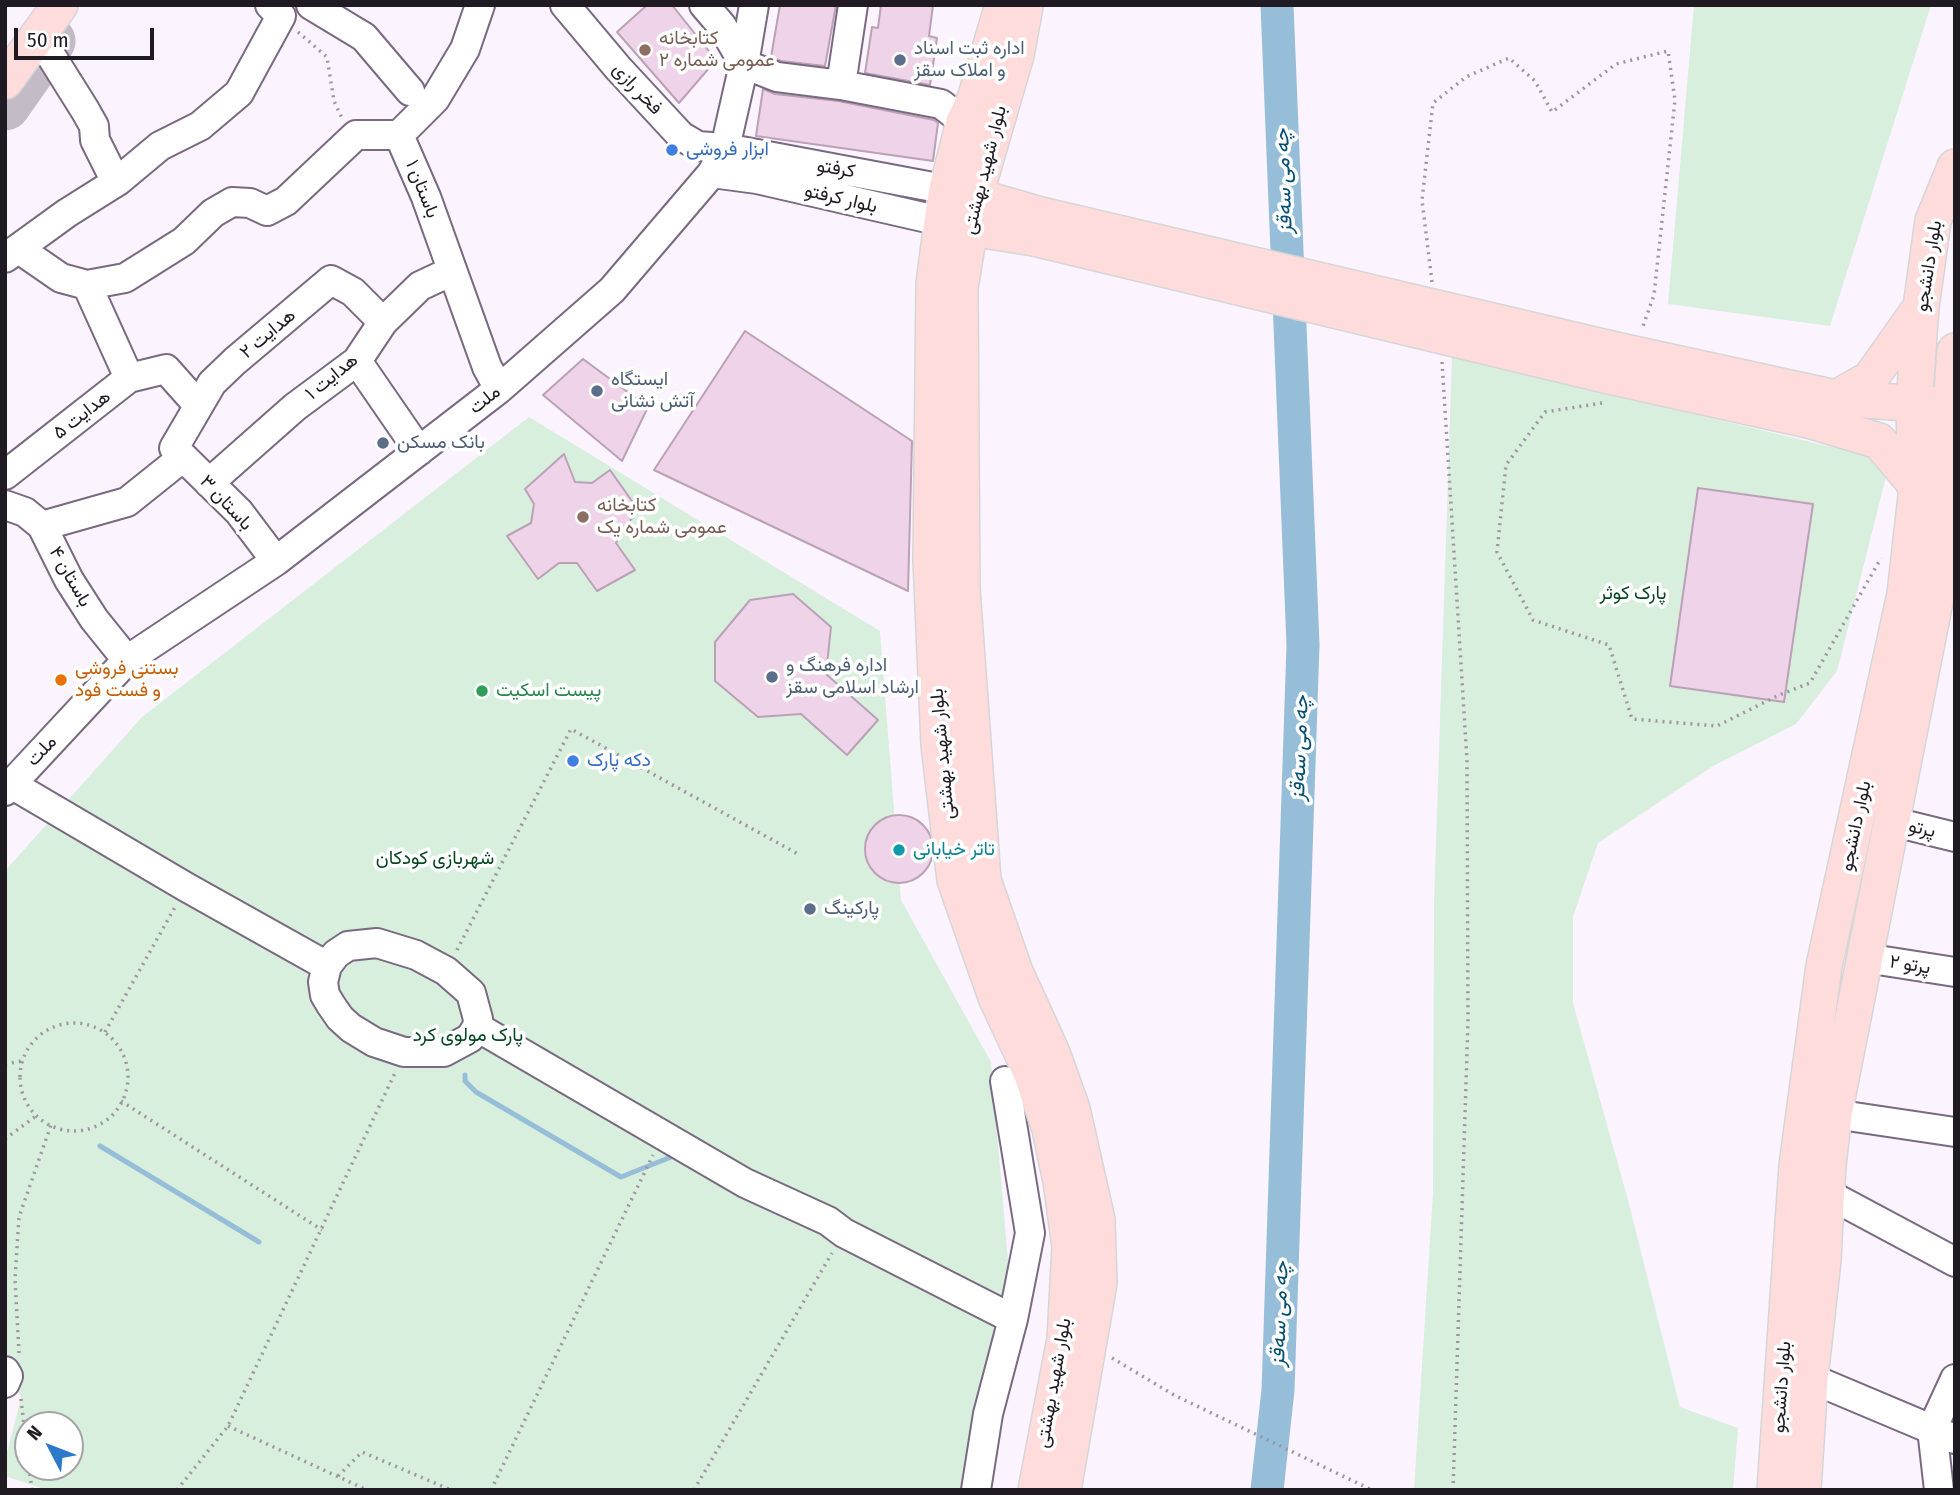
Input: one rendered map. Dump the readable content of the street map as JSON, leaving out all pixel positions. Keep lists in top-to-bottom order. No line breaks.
{"streets":{"main road":["بلوار شهید بهشتی","بلوار دانشجو"],"street":["فخر رازی","کرفتو","باستان ۱","بلوار کرفتو","هدایت ۲","هدایت ۱","ملت","هدایت ۵","باستان ۳","باستان ۴","پرتو","پرتو ۲"]},"crossings":[["فخر رازی","کرفتو"],["فخر رازی","ملت"],["کرفتو","بلوار شهید بهشتی"],["کرفتو","بلوار کرفتو"],["کرفتو","ملت"],["بلوار شهید بهشتی","بلوار کرفتو"],["باستان ۱","هدایت ۱"],["باستان ۱","ملت"],["بلوار کرفتو","ملت"],["بلوار دانشجو","پرتو"],["بلوار دانشجو","پرتو ۲"],["هدایت ۲","هدایت ۱"],["هدایت ۲","هدایت ۵"],["هدایت ۲","باستان ۳"],["هدایت ۱","باستان ۳"],["ملت","باستان ۳"],["ملت","باستان ۴"]],"water":["چە می سەقز"],"parks":["پارک کوثر","شهربازی کودکان","پارک مولوی کرد"],"places":["کتابخانه عمومی شماره ۲","اداره ثبت اسناد و املاک سقز","ابزار فروشی","ایستگاه آتش نشانی","بانک مسکن","کتابخانه عمومی شماره یک","اداره فرهنگ و ارشاد اسلامی سقز","بستنی فروشی و فست فود","پیست اسکیت","دکه پارک","تاتر خیابانی","پارکینگ"],"scale_bar":"50 m","north":"top left"}
